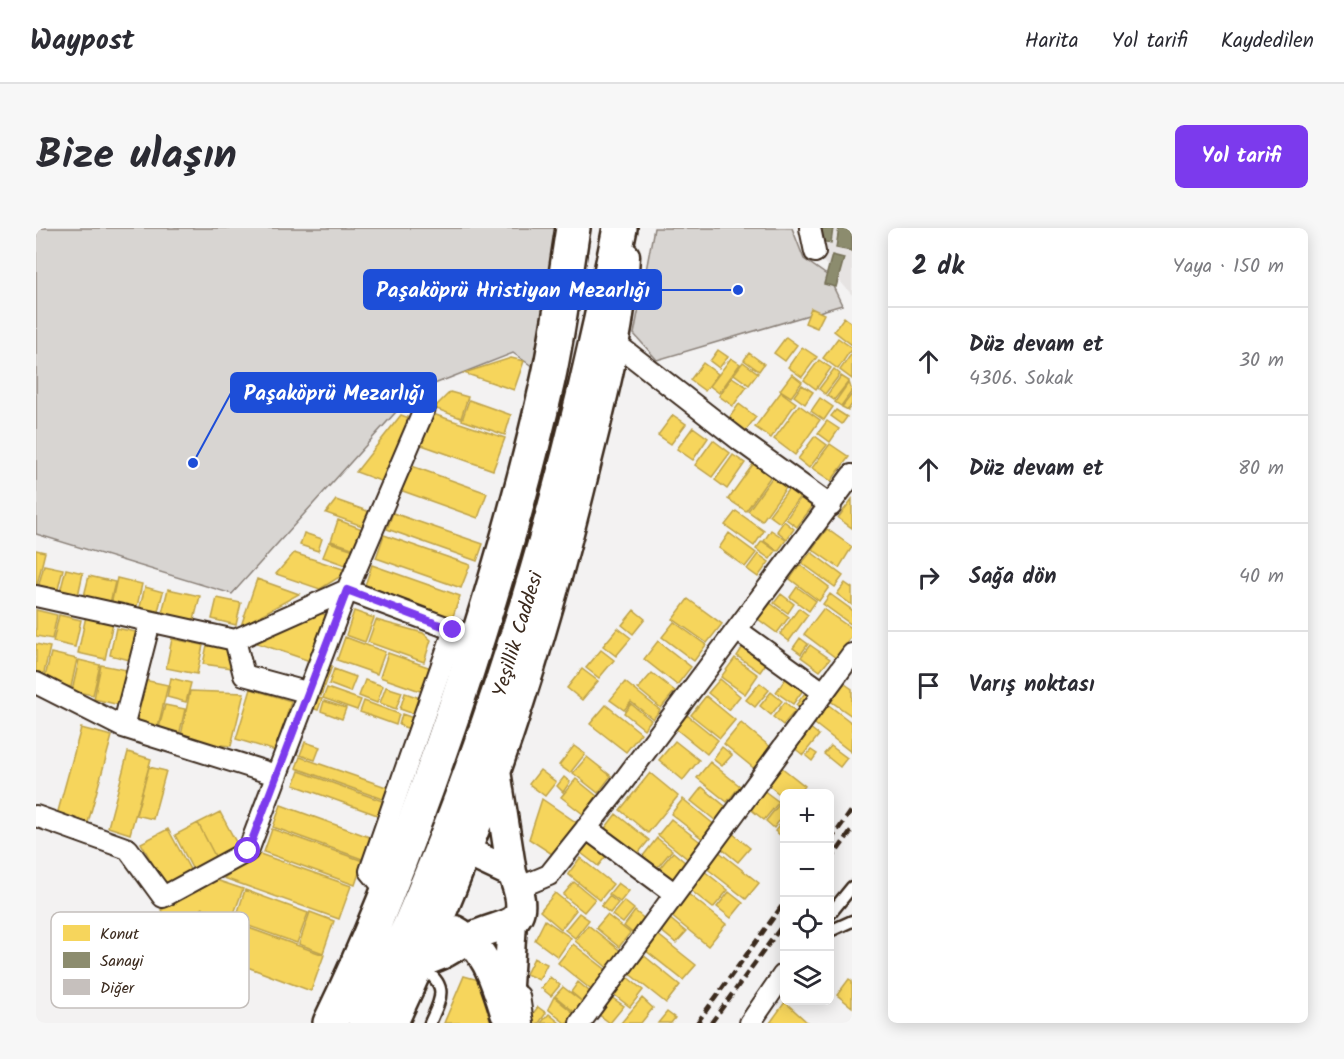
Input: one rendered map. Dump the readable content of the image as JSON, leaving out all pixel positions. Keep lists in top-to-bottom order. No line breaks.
{"streets":{"highway":["Yeşillik Caddesi"]},"places":["Paşaköprü Hristiyan Mezarlığı","Paşaköprü Mezarlığı"],"legend":["Konut","Sanayi","Diğer"],"page":{"header":"Waypost","nav":["Harita","Yol tarifi","Kaydedilen"],"title":"Bize ulaşın","buttons":"Yol tarifi","heading":["2 dk","Yaya · 150 m"],"list":[["Düz devam et","4306. Sokak","30 m"],["Düz devam et","80 m"],["Sağa dön","40 m"],"Varış noktası"],"map_buttons":["+","−"]}}
